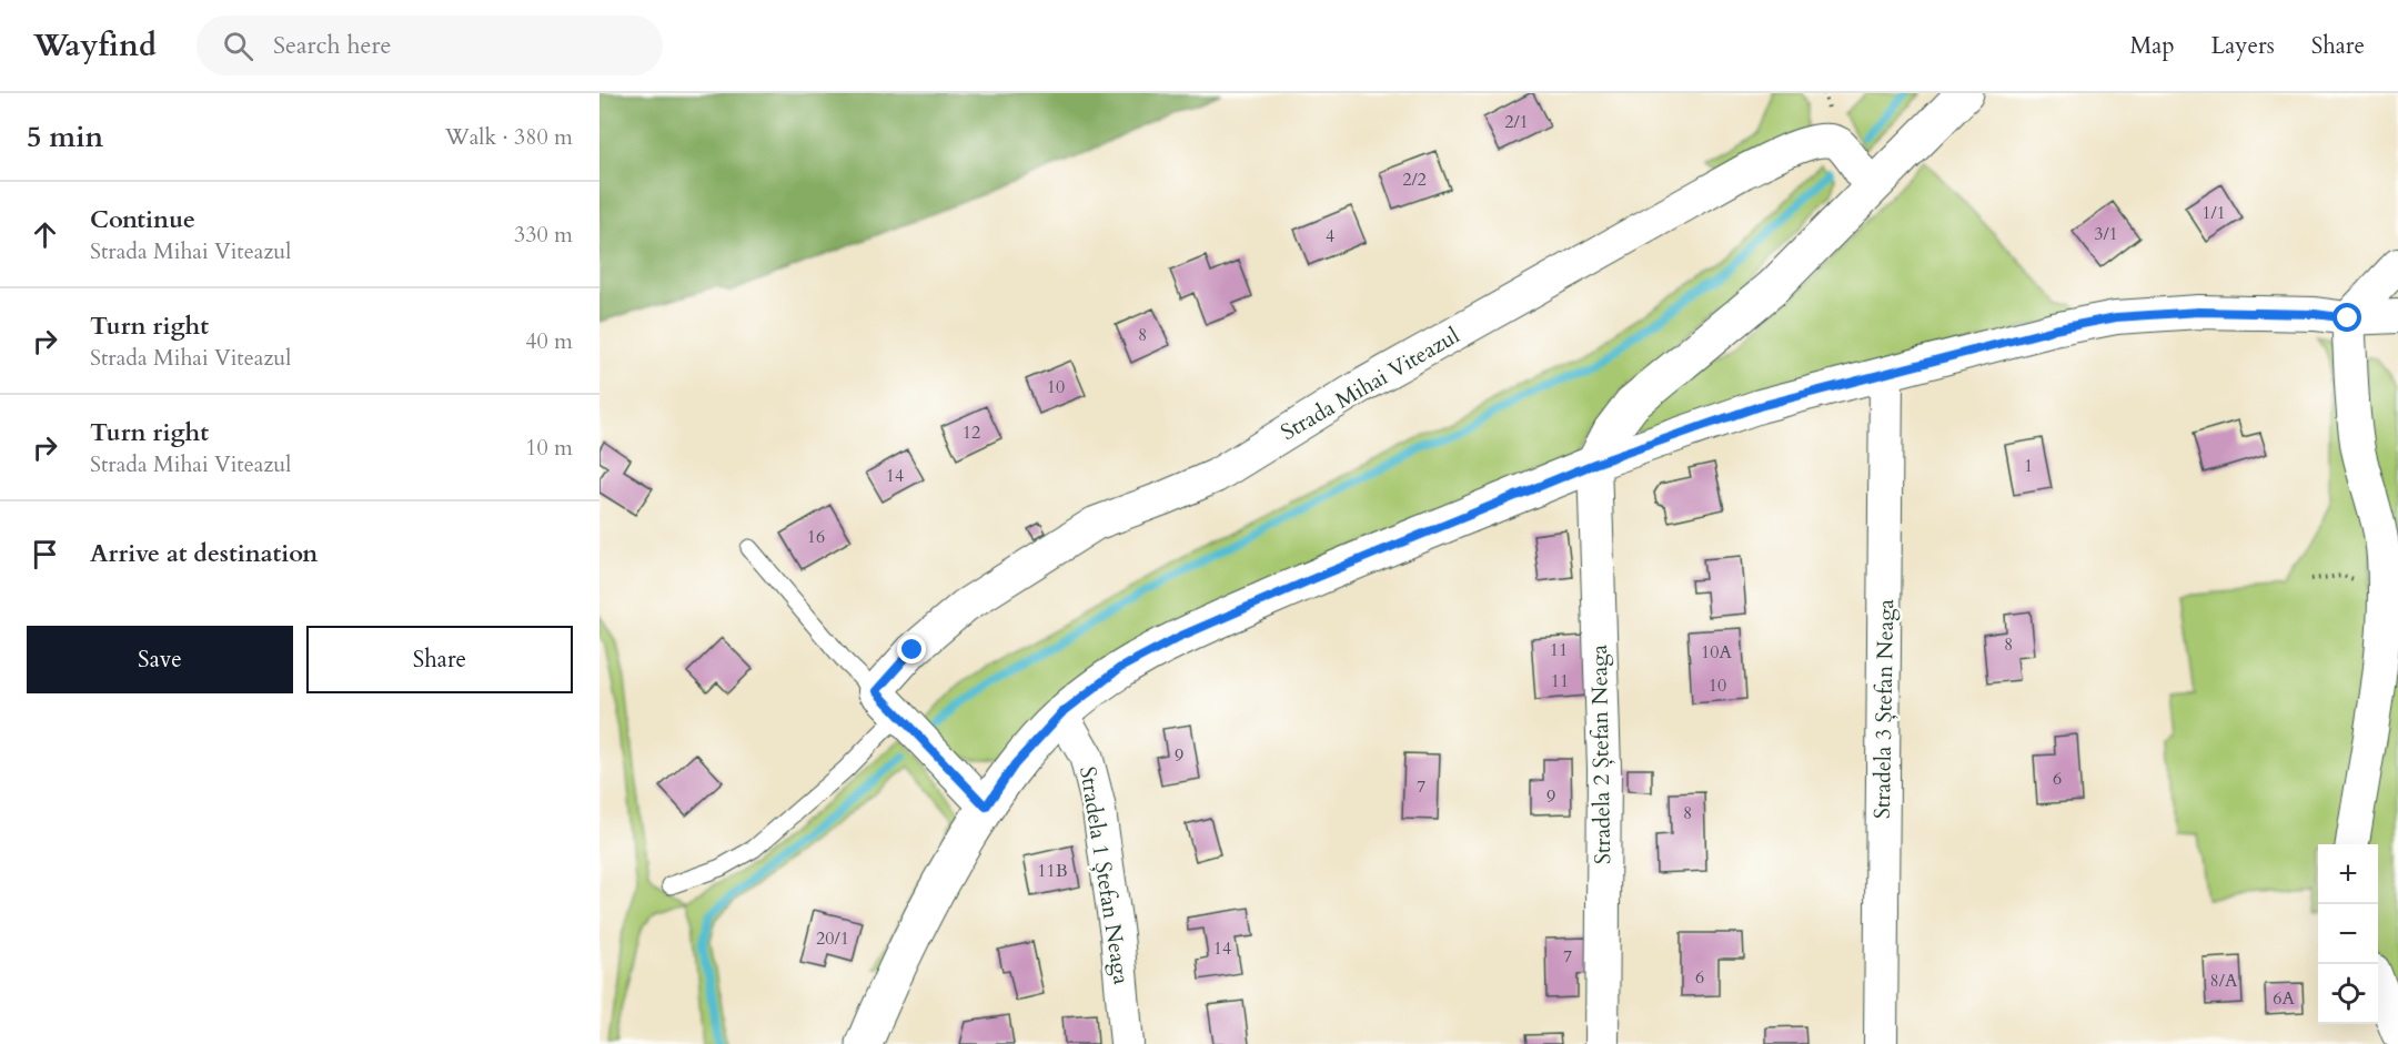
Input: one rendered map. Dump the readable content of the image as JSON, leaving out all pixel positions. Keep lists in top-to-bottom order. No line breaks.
{"streets":{"street":["Strada Mihai Viteazul","Stradela 3 Ștefan Neaga","Stradela 2 Ștefan Neaga","Stradela 1 Ștefan Neaga"]},"house_numbers":["2/1","2/2","1/1","3/1","4","8","10","12","1","14","16","8","11","10A","11","10","9","6","7","9","8","11B","20/1","14","7","6","8/A","6A"],"page":{"header":"Wayfind","search":"Search here","nav":["Map","Layers","Share"],"heading":["5 min","Walk · 380 m"],"list":[["Continue","Strada Mihai Viteazul","330 m"],["Turn right","Strada Mihai Viteazul","40 m"],["Turn right","Strada Mihai Viteazul","10 m"],"Arrive at destination"],"buttons":["Save","Share"],"map_buttons":["+","−"]}}
